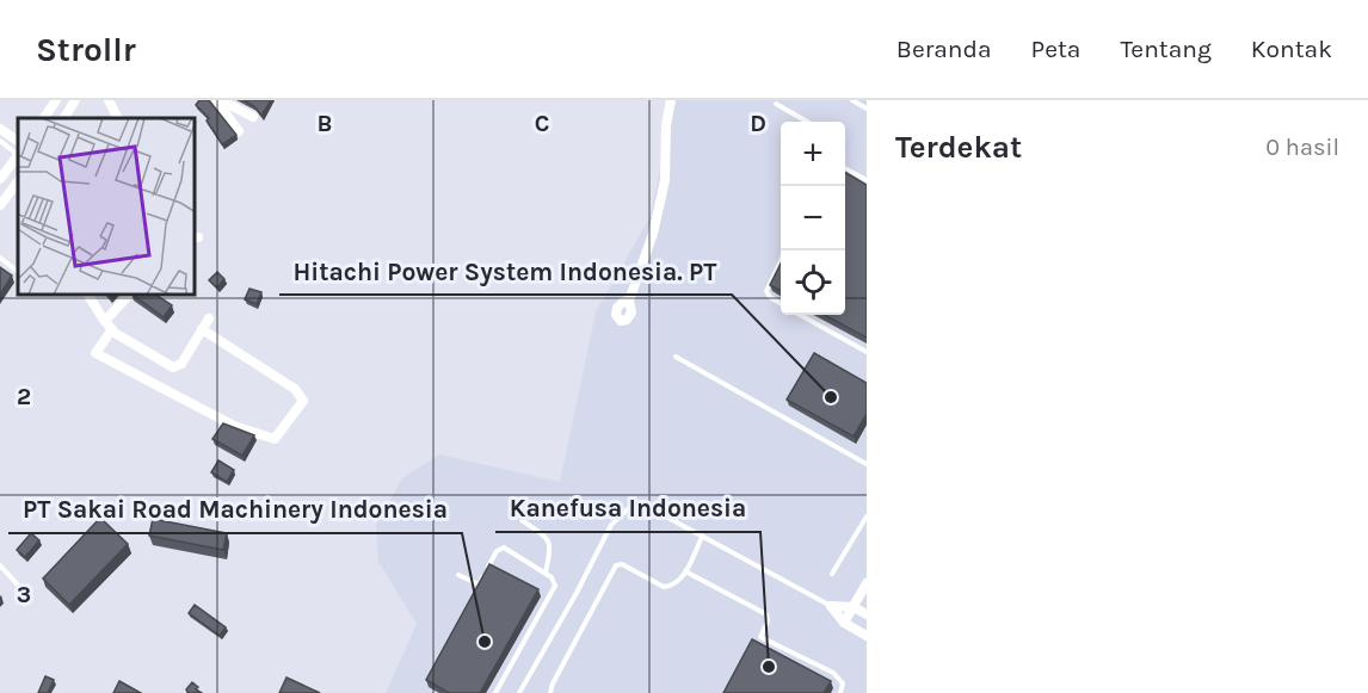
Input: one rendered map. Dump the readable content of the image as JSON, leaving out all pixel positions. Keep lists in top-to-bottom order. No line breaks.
{"places":["Hitachi Power System Indonesia. PT","PT Sakai Road Machinery Indonesia","Kanefusa Indonesia"],"page":{"header":"Strollr","nav":["Beranda","Peta","Tentang","Kontak"],"heading":["Terdekat","0 hasil"],"map_buttons":["+","−"]},"grid":{"columns":["B","C","D"],"rows":["2","3"]}}
